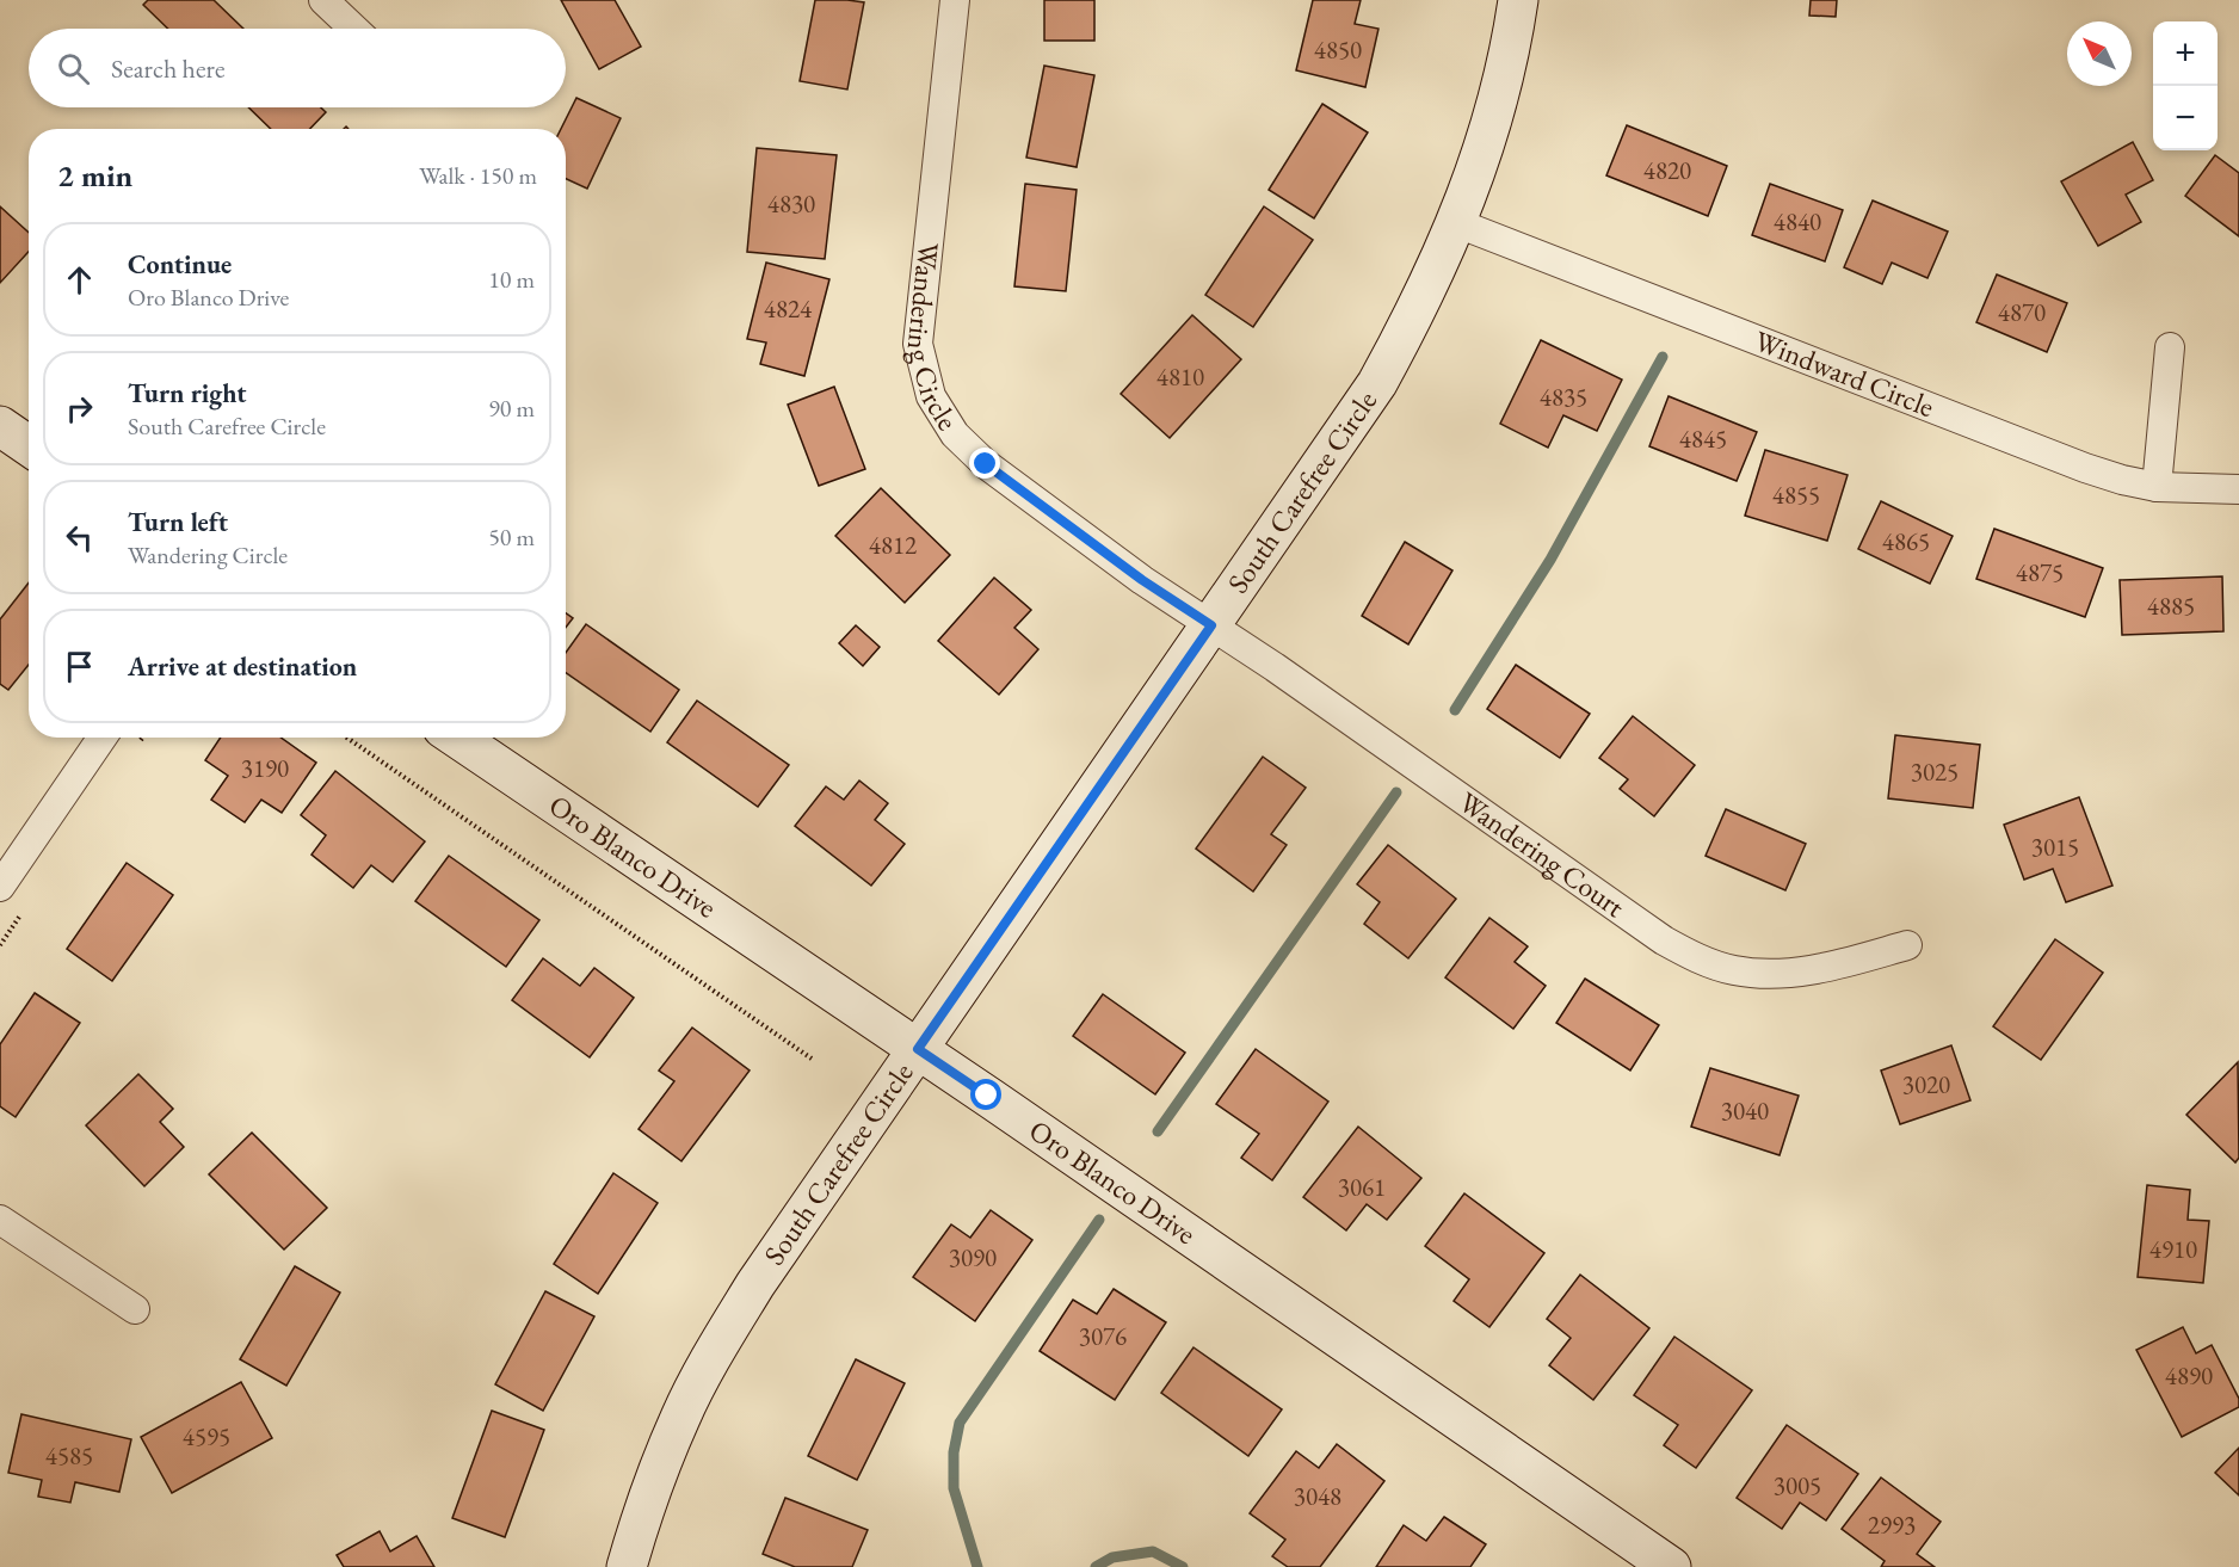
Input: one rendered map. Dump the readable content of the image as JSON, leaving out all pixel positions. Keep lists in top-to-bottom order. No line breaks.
{"streets":{"main road":["South Carefree Circle","Oro Blanco Drive"],"street":["Wandering Circle","Windward Circle","Wandering Court"]},"crossings":[["Wandering Circle","South Carefree Circle"],["Wandering Circle","Wandering Court"],["Windward Circle","South Carefree Circle"],["South Carefree Circle","Wandering Court"],["South Carefree Circle","Oro Blanco Drive"]],"house_numbers":["4850","4820","4830","4840","4824","4870","4810","4835","4845","4855","4865","4812","4875","4885","3190","3025","3015","3020","3040","3061","4910","3090","3076","4890","4595","4585","3005","3048","2993"],"north":"top left","page":{"map_buttons":["+","−"],"search":"Search here","heading":["2 min","Walk · 150 m"],"list":[["Continue","Oro Blanco Drive","10 m"],["Turn right","South Carefree Circle","90 m"],["Turn left","Wandering Circle","50 m"],"Arrive at destination"]}}
